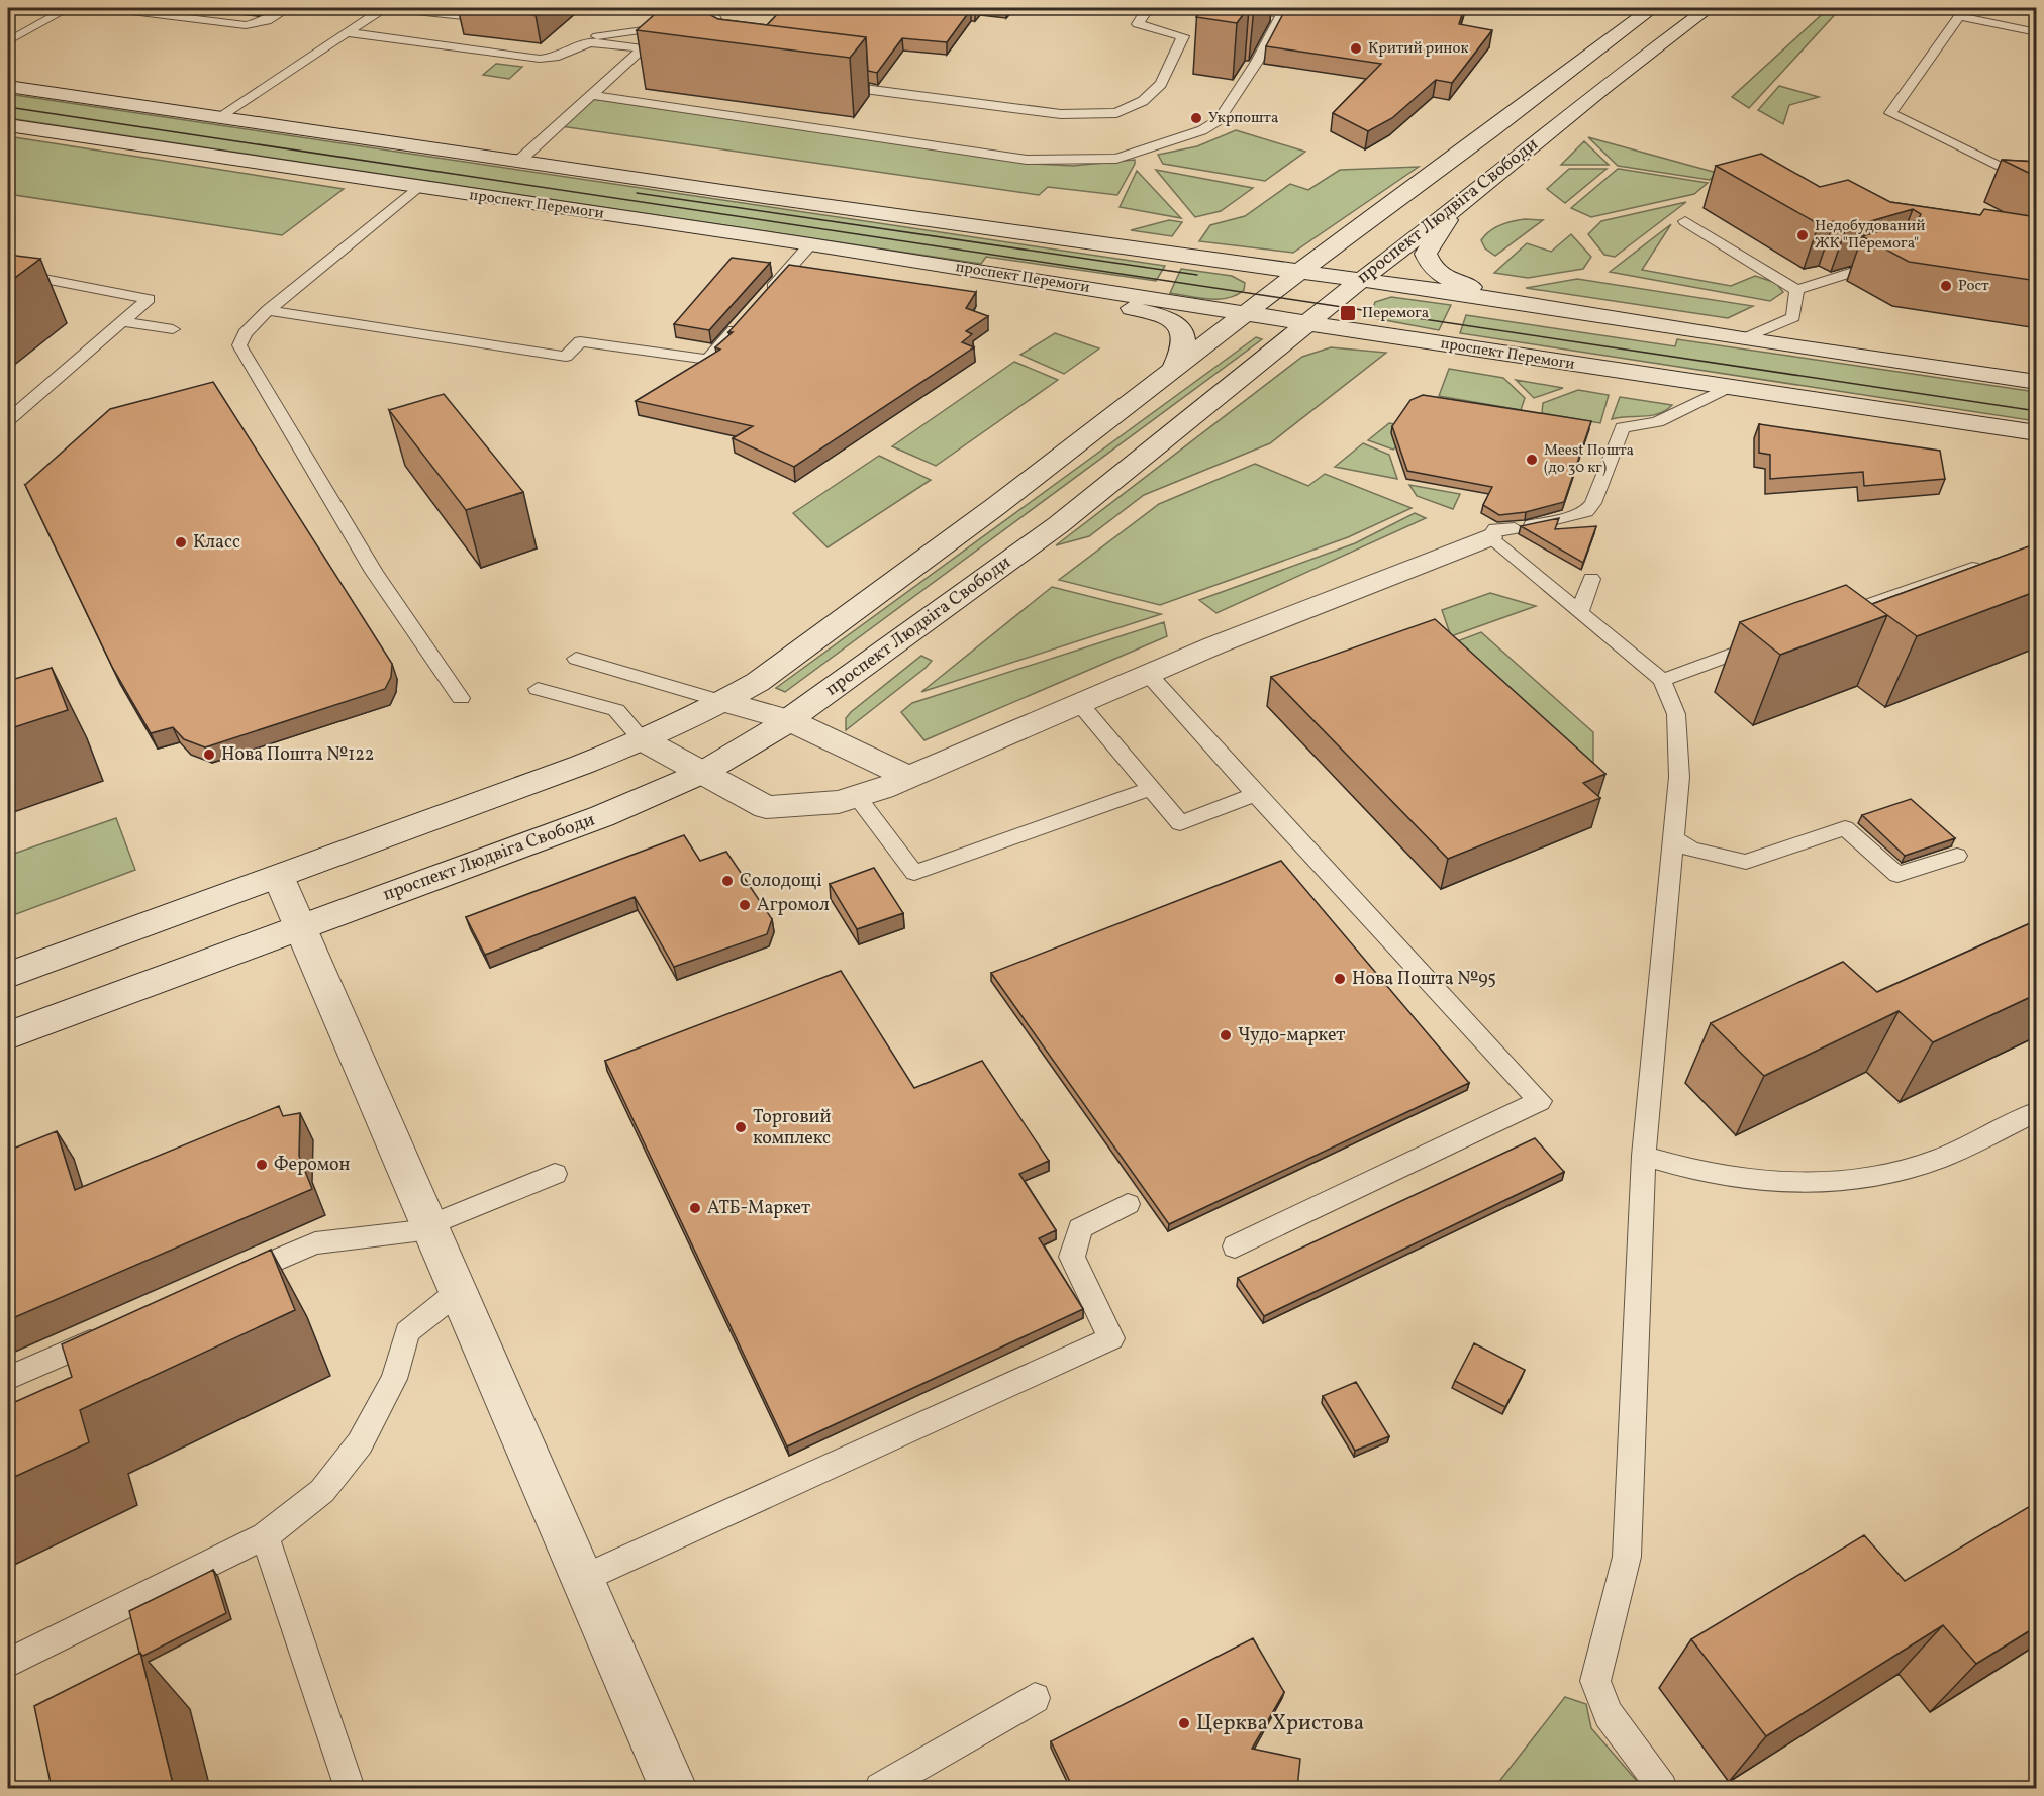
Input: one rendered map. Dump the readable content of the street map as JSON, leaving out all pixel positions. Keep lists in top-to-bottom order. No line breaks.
{"streets":{"main road":["проспект Перемоги","проспект Людвіга Свободи"]},"crossings":[["проспект Перемоги","проспект Людвіга Свободи"]],"places":{"other":["Критий ринок","Укрпошта","Недобудований ЖК \"Перемога\"","Рост","Meest Пошта (до 30 кг)","Класс","Нова Пошта №122","Солодощі","Агромол","Нова Пошта №95","Чудо-маркет","Торговий комплекс","Феромон","АТБ-Маркет","Церква Христова"],"transit":["Перемога"]}}
